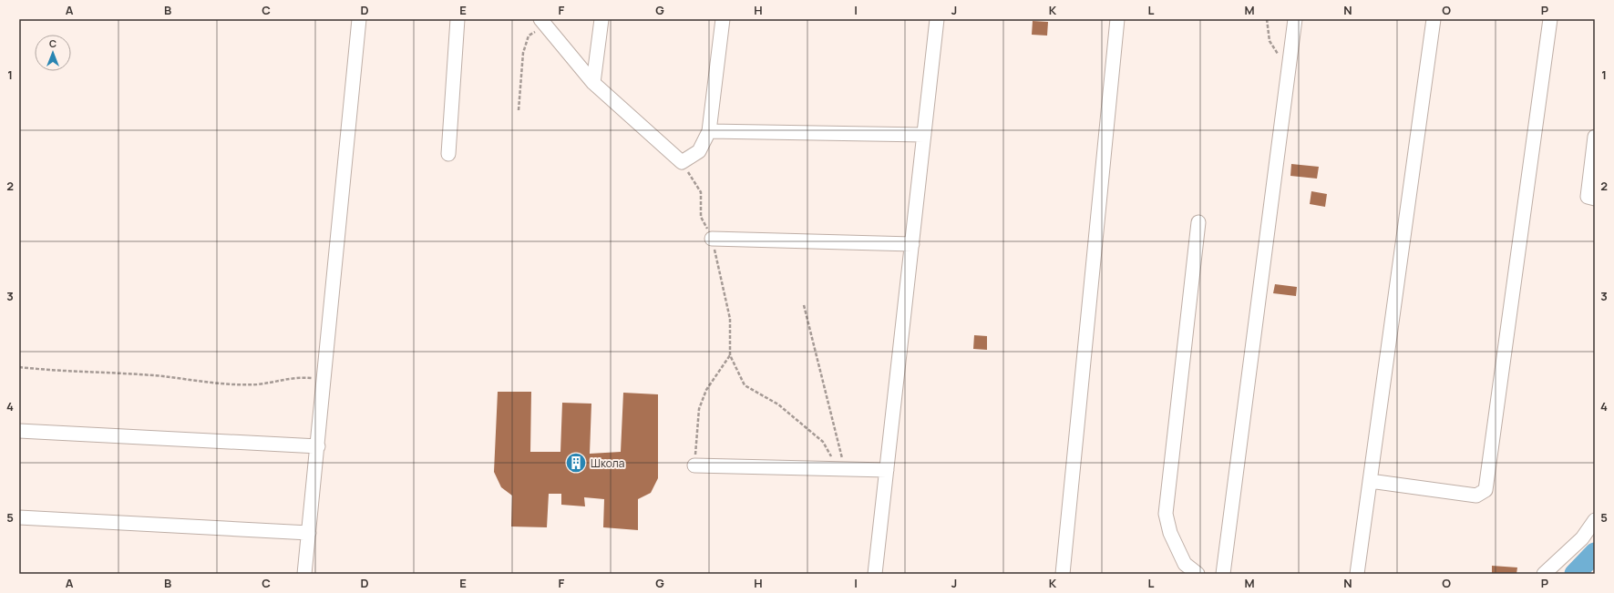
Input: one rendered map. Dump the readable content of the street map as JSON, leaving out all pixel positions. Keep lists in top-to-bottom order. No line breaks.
{"places":{"building":["Школа"]},"north":"top","grid":{"columns":["A","B","C","D","E","F","G","H","I","J","K","L","M","N","O","P"],"rows":["1","2","3","4","5"]}}
